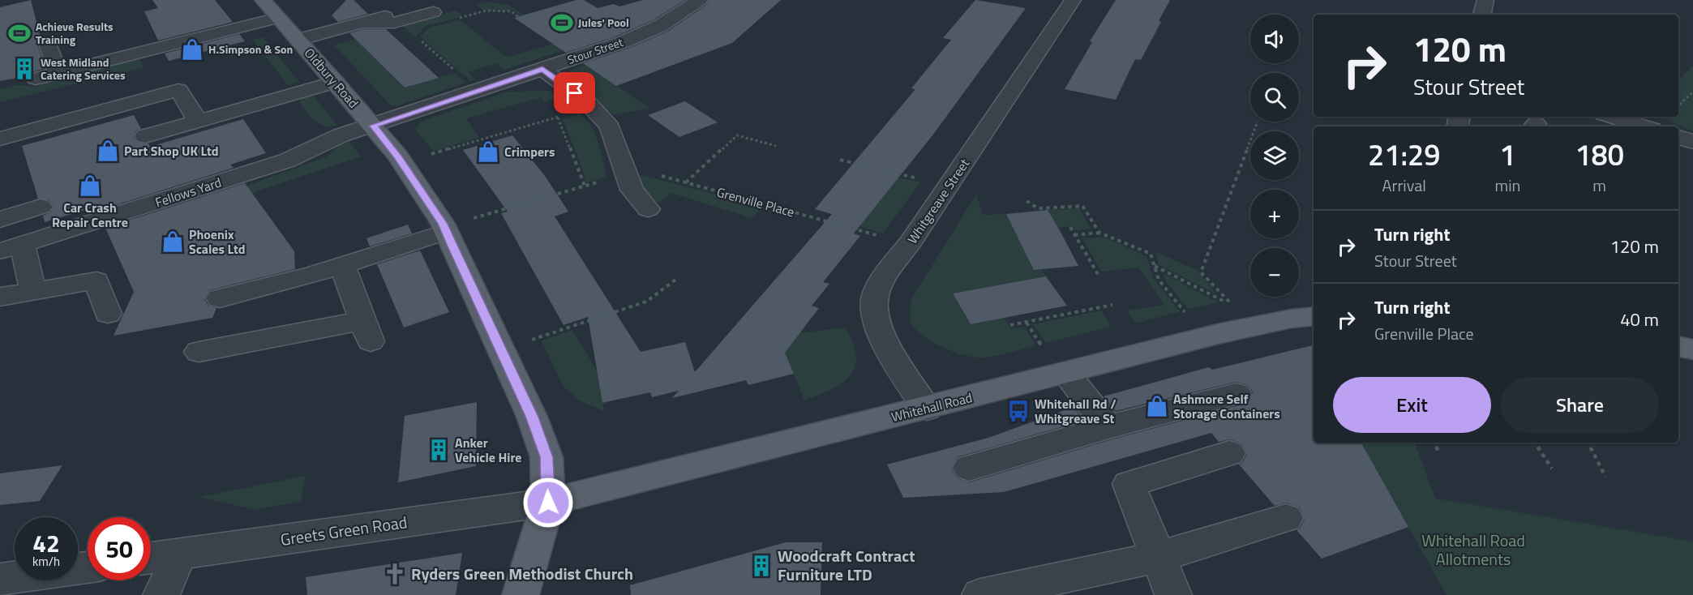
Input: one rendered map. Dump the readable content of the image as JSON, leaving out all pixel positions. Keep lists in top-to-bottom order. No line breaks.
{"streets":{"main road":["Oldbury Road","Whitehall Road"],"street":["Stour Street","Fellows Yard","Whitgreave Street","Greets Green Road"],"path":["Grenville Place"]},"crossings":[["Stour Street","Oldbury Road"],["Stour Street","Fellows Yard"],["Oldbury Road","Fellows Yard"],["Oldbury Road","Whitehall Road"],["Oldbury Road","Greets Green Road"],["Whitgreave Street","Whitehall Road"],["Whitehall Road","Greets Green Road"]],"parks":["Whitehall Road Allotments"],"places":{"sports":["Jules' Pool","Achieve Results Training"],"shop":["H.Simpson & Son","Part Shop UK Ltd","Crimpers","Car Crash Repair Centre","Phoenix Scales Ltd","Ashmore Self Storage Containers"],"building":["West Midland Catering Services","Anker Vehicle Hire","Woodcraft Contract Furniture LTD"],"bus stop":["Whitehall Rd / Whitgreave St"],"church":["Ryders Green Methodist Church"]},"page":{"map_buttons":["+","−"],"turn":["120 m","Stour Street"],"eta":["21:29","Arrival","1","min","180","m"],"list":[{"name":"Turn right","note":"Stour Street","value":"120 m"},{"name":"Turn right","note":"Grenville Place","value":"40 m"}],"buttons":["Exit","Share"],"speed":"42 km/h","limit":"50"}}
